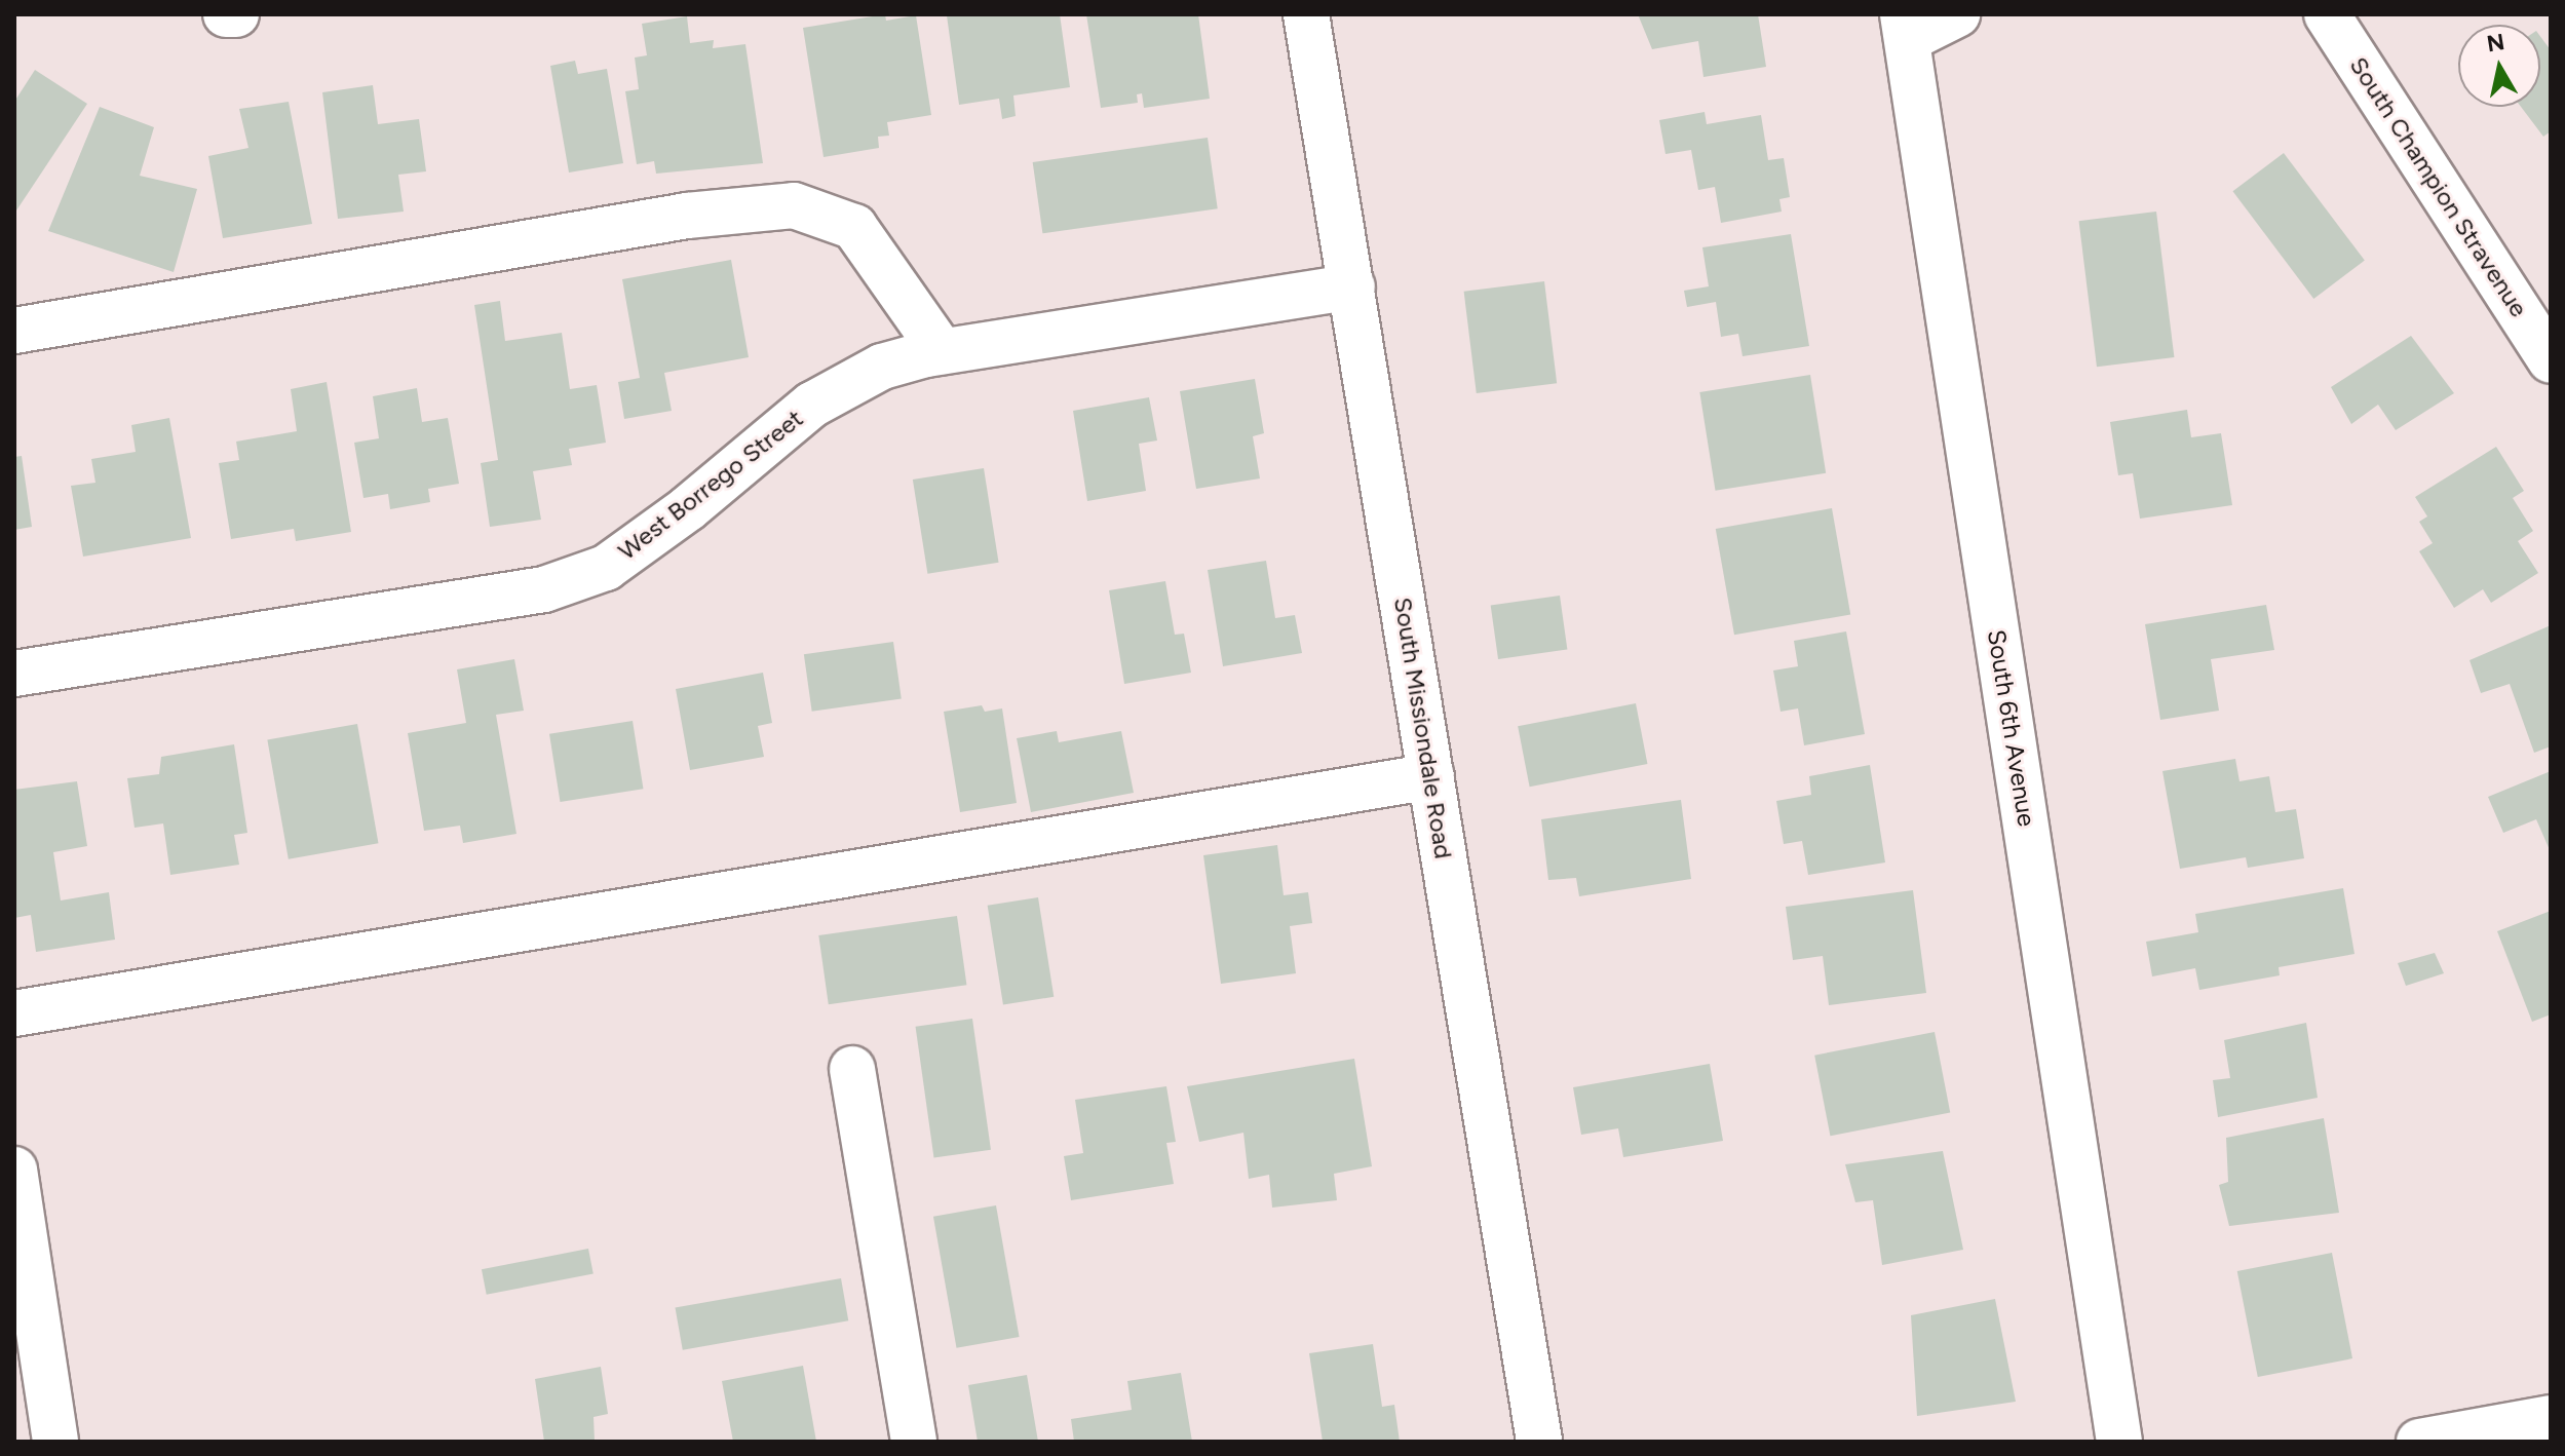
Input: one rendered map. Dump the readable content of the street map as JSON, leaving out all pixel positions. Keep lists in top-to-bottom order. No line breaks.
{"streets":{"street":["South Champion Stravenue","West Borrego Street","South Missiondale Road","South 6th Avenue"]},"crossings":[["West Borrego Street","South Missiondale Road"]],"north":"top"}
